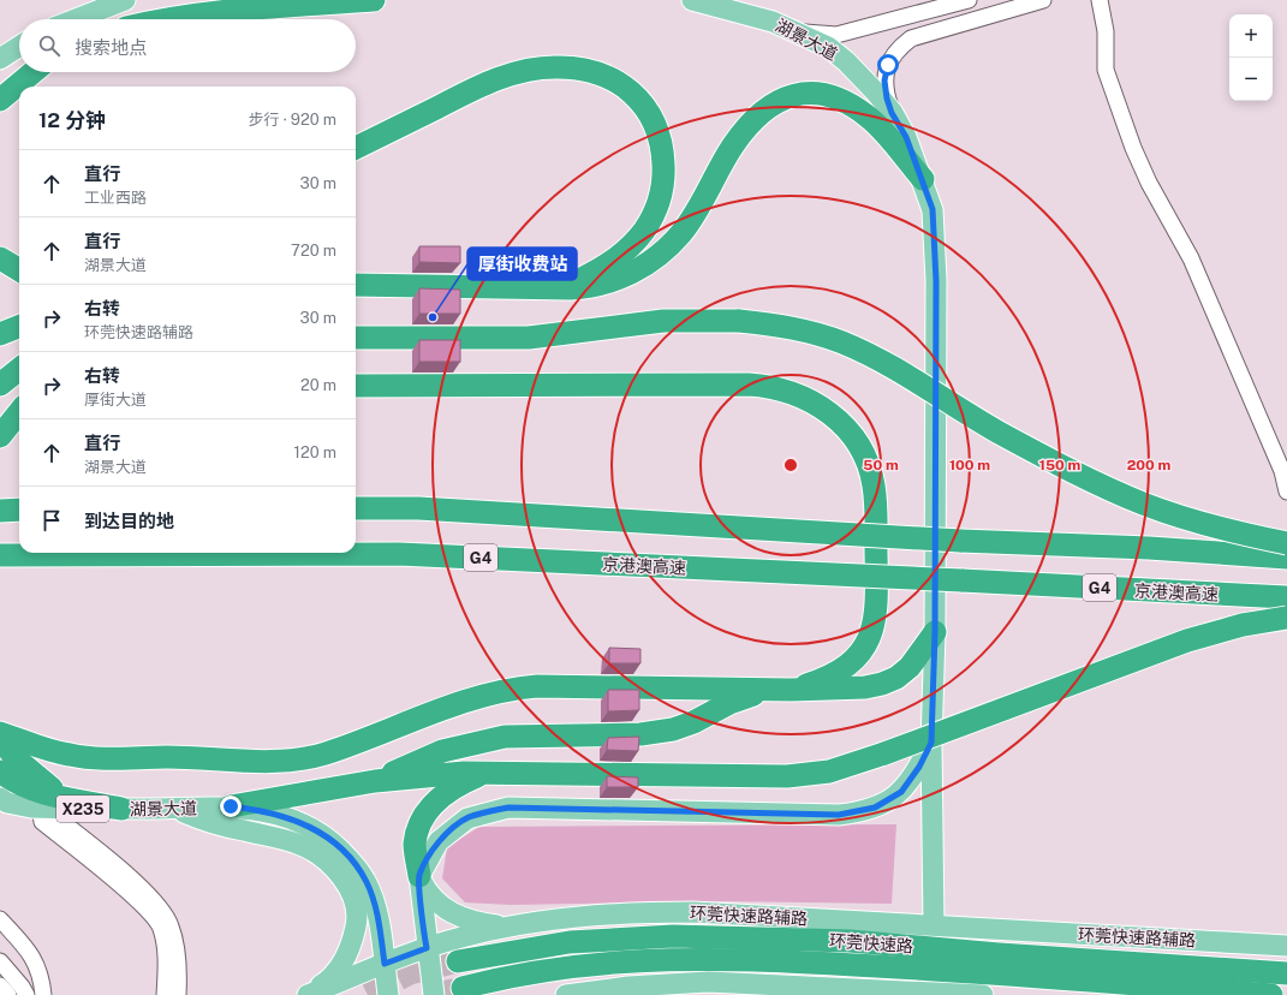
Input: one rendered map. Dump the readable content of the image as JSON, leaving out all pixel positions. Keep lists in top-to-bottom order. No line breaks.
{"streets":{"highway":["G4","京港澳高速","环莞快速路"],"main road":["湖景大道","X235","环莞快速路辅路"]},"crossings":[["湖景大道","X235"],["湖景大道","环莞快速路辅路"],["X235","环莞快速路辅路"]],"places":["厚街收费站"],"page":{"map_buttons":["+","−"],"search":"搜索地点","heading":["12 分钟","步行 · 920 m"],"list":[["直行","工业西路","30 m"],["直行","湖景大道","720 m"],["右转","环莞快速路辅路","30 m"],["右转","厚街大道","20 m"],["直行","湖景大道","120 m"],"到达目的地"]},"rings":["50 m","100 m","150 m","200 m"]}
